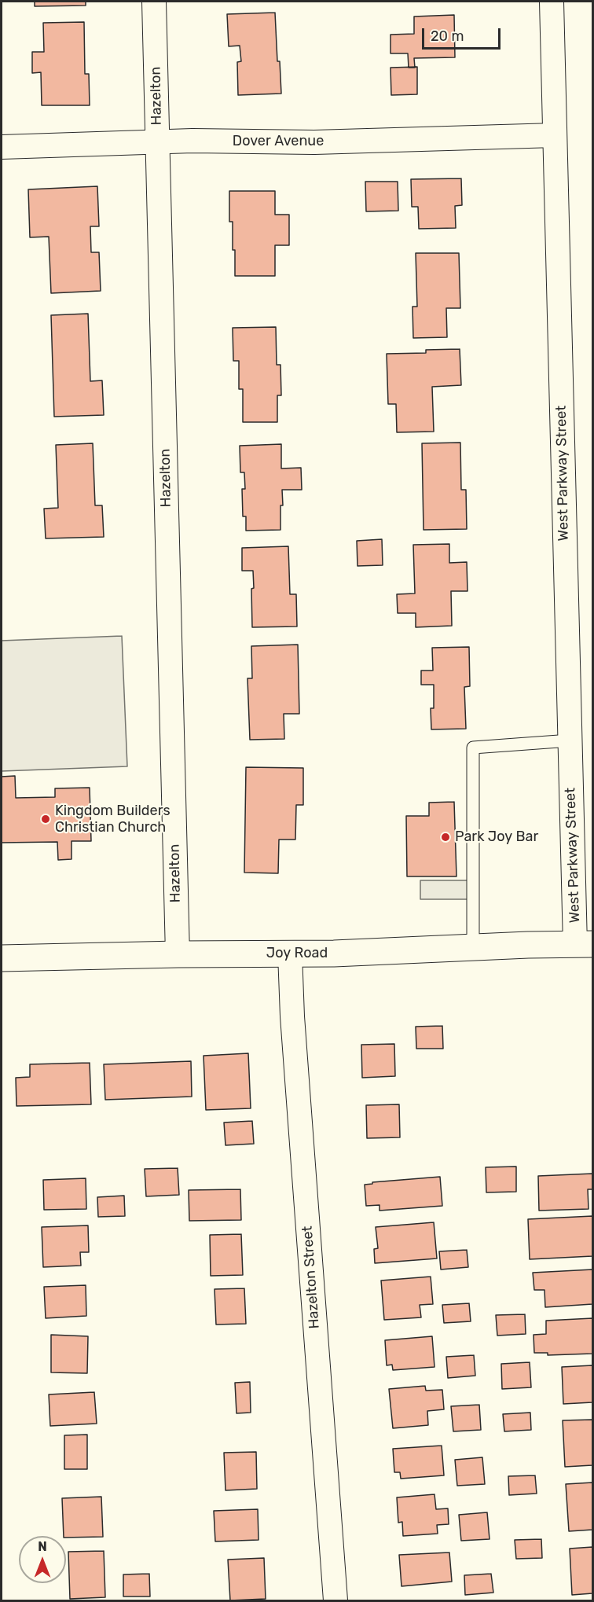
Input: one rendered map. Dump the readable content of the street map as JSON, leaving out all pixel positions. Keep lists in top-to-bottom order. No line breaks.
{"streets":{"main road":["Joy Road"],"street":["Hazelton","Dover Avenue","West Parkway Street","Hazelton Street"]},"crossings":[["Hazelton","Dover Avenue"],["Hazelton","Joy Road"],["Dover Avenue","West Parkway Street"],["West Parkway Street","Joy Road"],["Joy Road","Hazelton Street"]],"places":["Kingdom Builders Christian Church","Park Joy Bar"],"scale_bar":"20 m","north":"top"}
